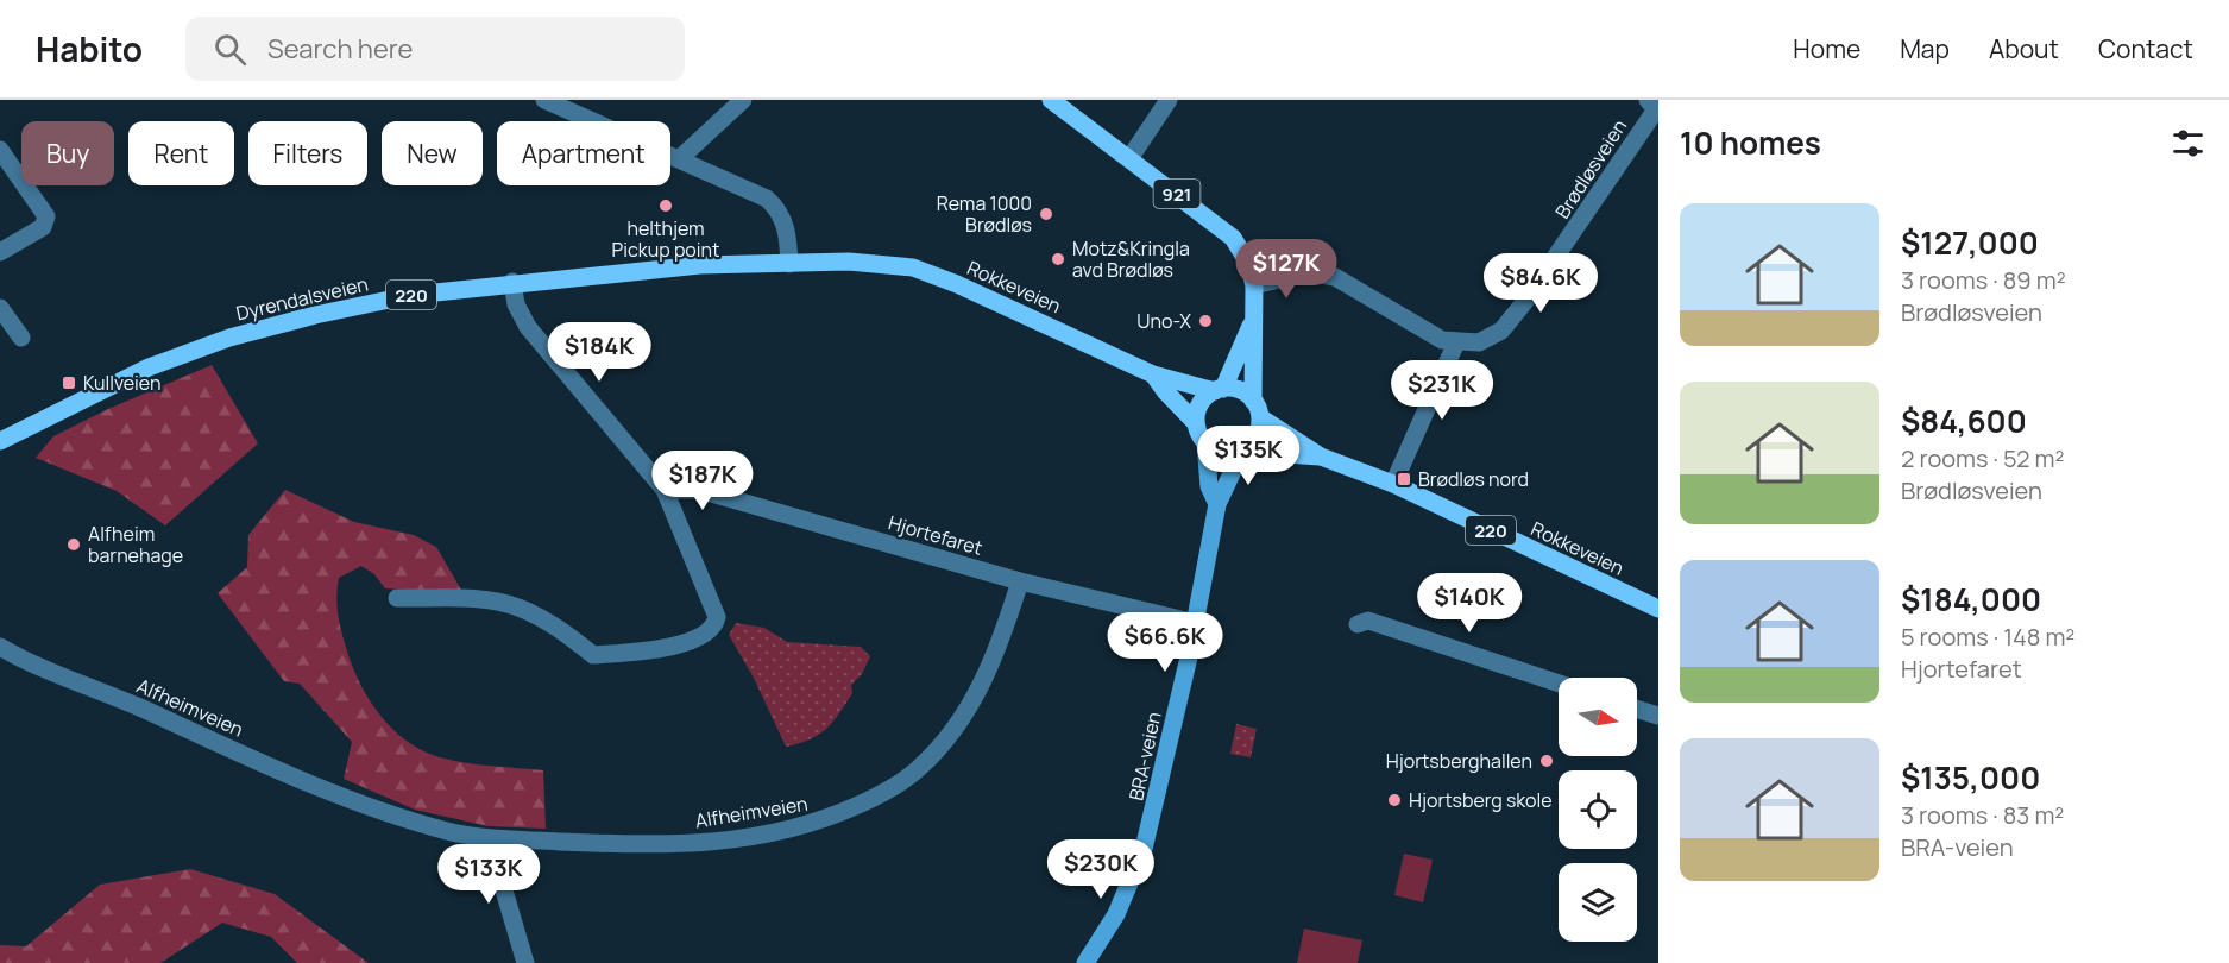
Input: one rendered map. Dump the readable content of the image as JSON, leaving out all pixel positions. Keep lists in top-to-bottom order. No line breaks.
{"streets":{"main road":["921","Rokkeveien","220","Dyrendalsveien","BRA-veien"],"street":["Brødløsveien","Hjortefaret","Alfheimveien"]},"crossings":[["921","Rokkeveien"],["921","220"],["921","BRA-veien"],["Rokkeveien","220"],["Rokkeveien","Dyrendalsveien"],["Rokkeveien","BRA-veien"],["220","BRA-veien"],["Hjortefaret","Alfheimveien"],["Hjortefaret","BRA-veien"]],"places":{"other":["helthjem Pickup point","Rema 1000 Brødløs","Motz&Kringla avd Brødløs","Uno-X","Alfheim barnehage","Hjortsberghallen","Hjortsberg skole"],"transit":["Kullveien","Brødløs nord"]},"north":"right","page":{"header":"Habito","search":"Search here","nav":["Home","Map","About","Contact"],"heading":"10 homes","chip":["Buy","Rent","Filters","New","Apartment"],"list":[{"name":"$127,000","note":"3 rooms · 89 m² · Brødløsveien"},{"name":"$84,600","note":"2 rooms · 52 m² · Brødløsveien"},{"name":"$184,000","note":"5 rooms · 148 m² · Hjortefaret"},{"name":"$135,000","note":"3 rooms · 83 m² · BRA-veien"}],"price":["$127K","$84.6K","$184K","$231K","$135K","$187K","$140K","$66.6K","$230K","$133K"]}}
